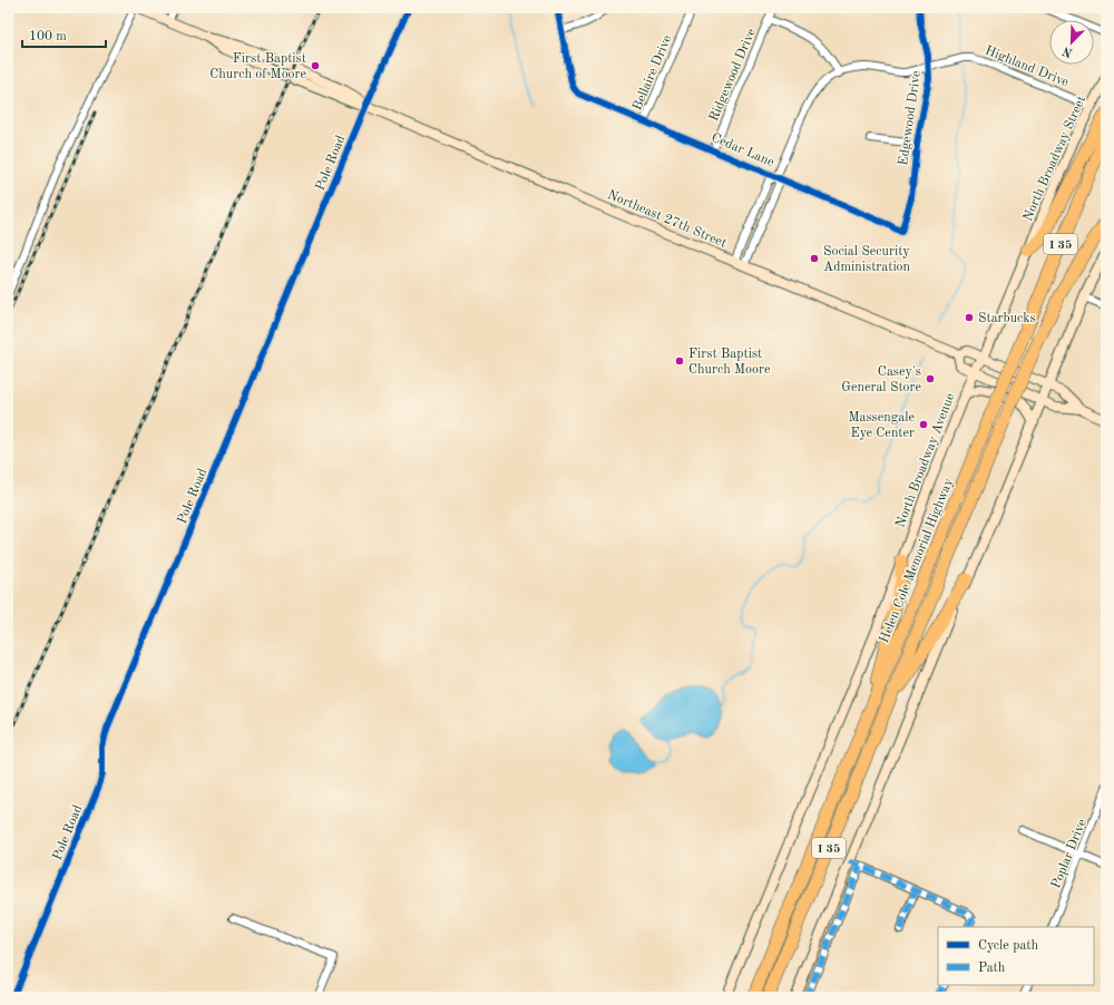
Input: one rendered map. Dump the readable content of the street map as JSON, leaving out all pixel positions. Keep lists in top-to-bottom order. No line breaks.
{"streets":{"highway":["I 35","Helen Cole Memorial Highway"],"main road":["North Broadway Street","Northeast 27th Street","North Broadway Avenue"],"street":["Highland Drive","Bellaire Drive","Ridgewood Drive","Edgewood Drive","Cedar Lane","Pole Road","Poplar Drive"]},"crossings":[["Highland Drive","Edgewood Drive"],["Highland Drive","Cedar Lane"],["Highland Drive","North Broadway Street"],["Highland Drive","Northeast 27th Street"],["Bellaire Drive","Cedar Lane"],["Ridgewood Drive","Cedar Lane"],["Edgewood Drive","Cedar Lane"],["Pole Road","Northeast 27th Street"],["Northeast 27th Street","North Broadway Avenue"]],"places":["First Baptist Church of Moore","Social Security Administration","Starbucks","First Baptist Church Moore","Casey's General Store","Massengale Eye Center"],"legend":["Cycle path","Path"],"scale_bar":"100 m","north":"bottom left"}
